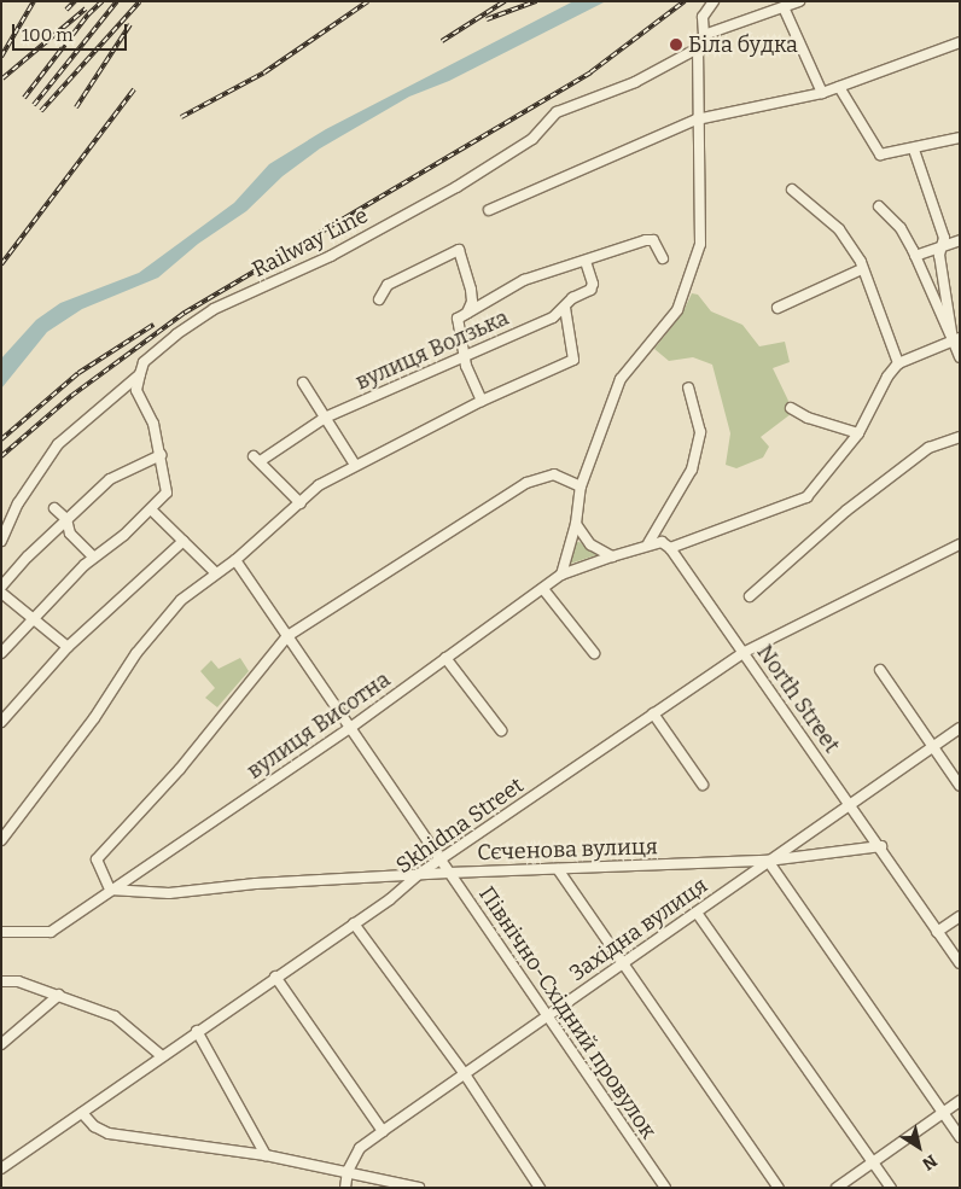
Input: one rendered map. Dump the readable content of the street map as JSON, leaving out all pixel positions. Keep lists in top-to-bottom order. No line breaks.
{"streets":{"street":["Railway Line","вулиця Волзька","North Street","вулиця Висотна","Skhidna Street","Сєченова вулиця","Західна вулиця","Північно-Східний провулок"]},"crossings":[["North Street","Skhidna Street"],["North Street","Сєченова вулиця"],["North Street","Західна вулиця"],["вулиця Висотна","Сєченова вулиця"],["вулиця Висотна","Північно-Східний провулок"],["Skhidna Street","Сєченова вулиця"],["Skhidna Street","Північно-Східний провулок"],["Сєченова вулиця","Західна вулиця"],["Сєченова вулиця","Північно-Східний провулок"],["Західна вулиця","Північно-Східний провулок"]],"places":["Біла будка"],"scale_bar":"100 m","north":"bottom right"}
